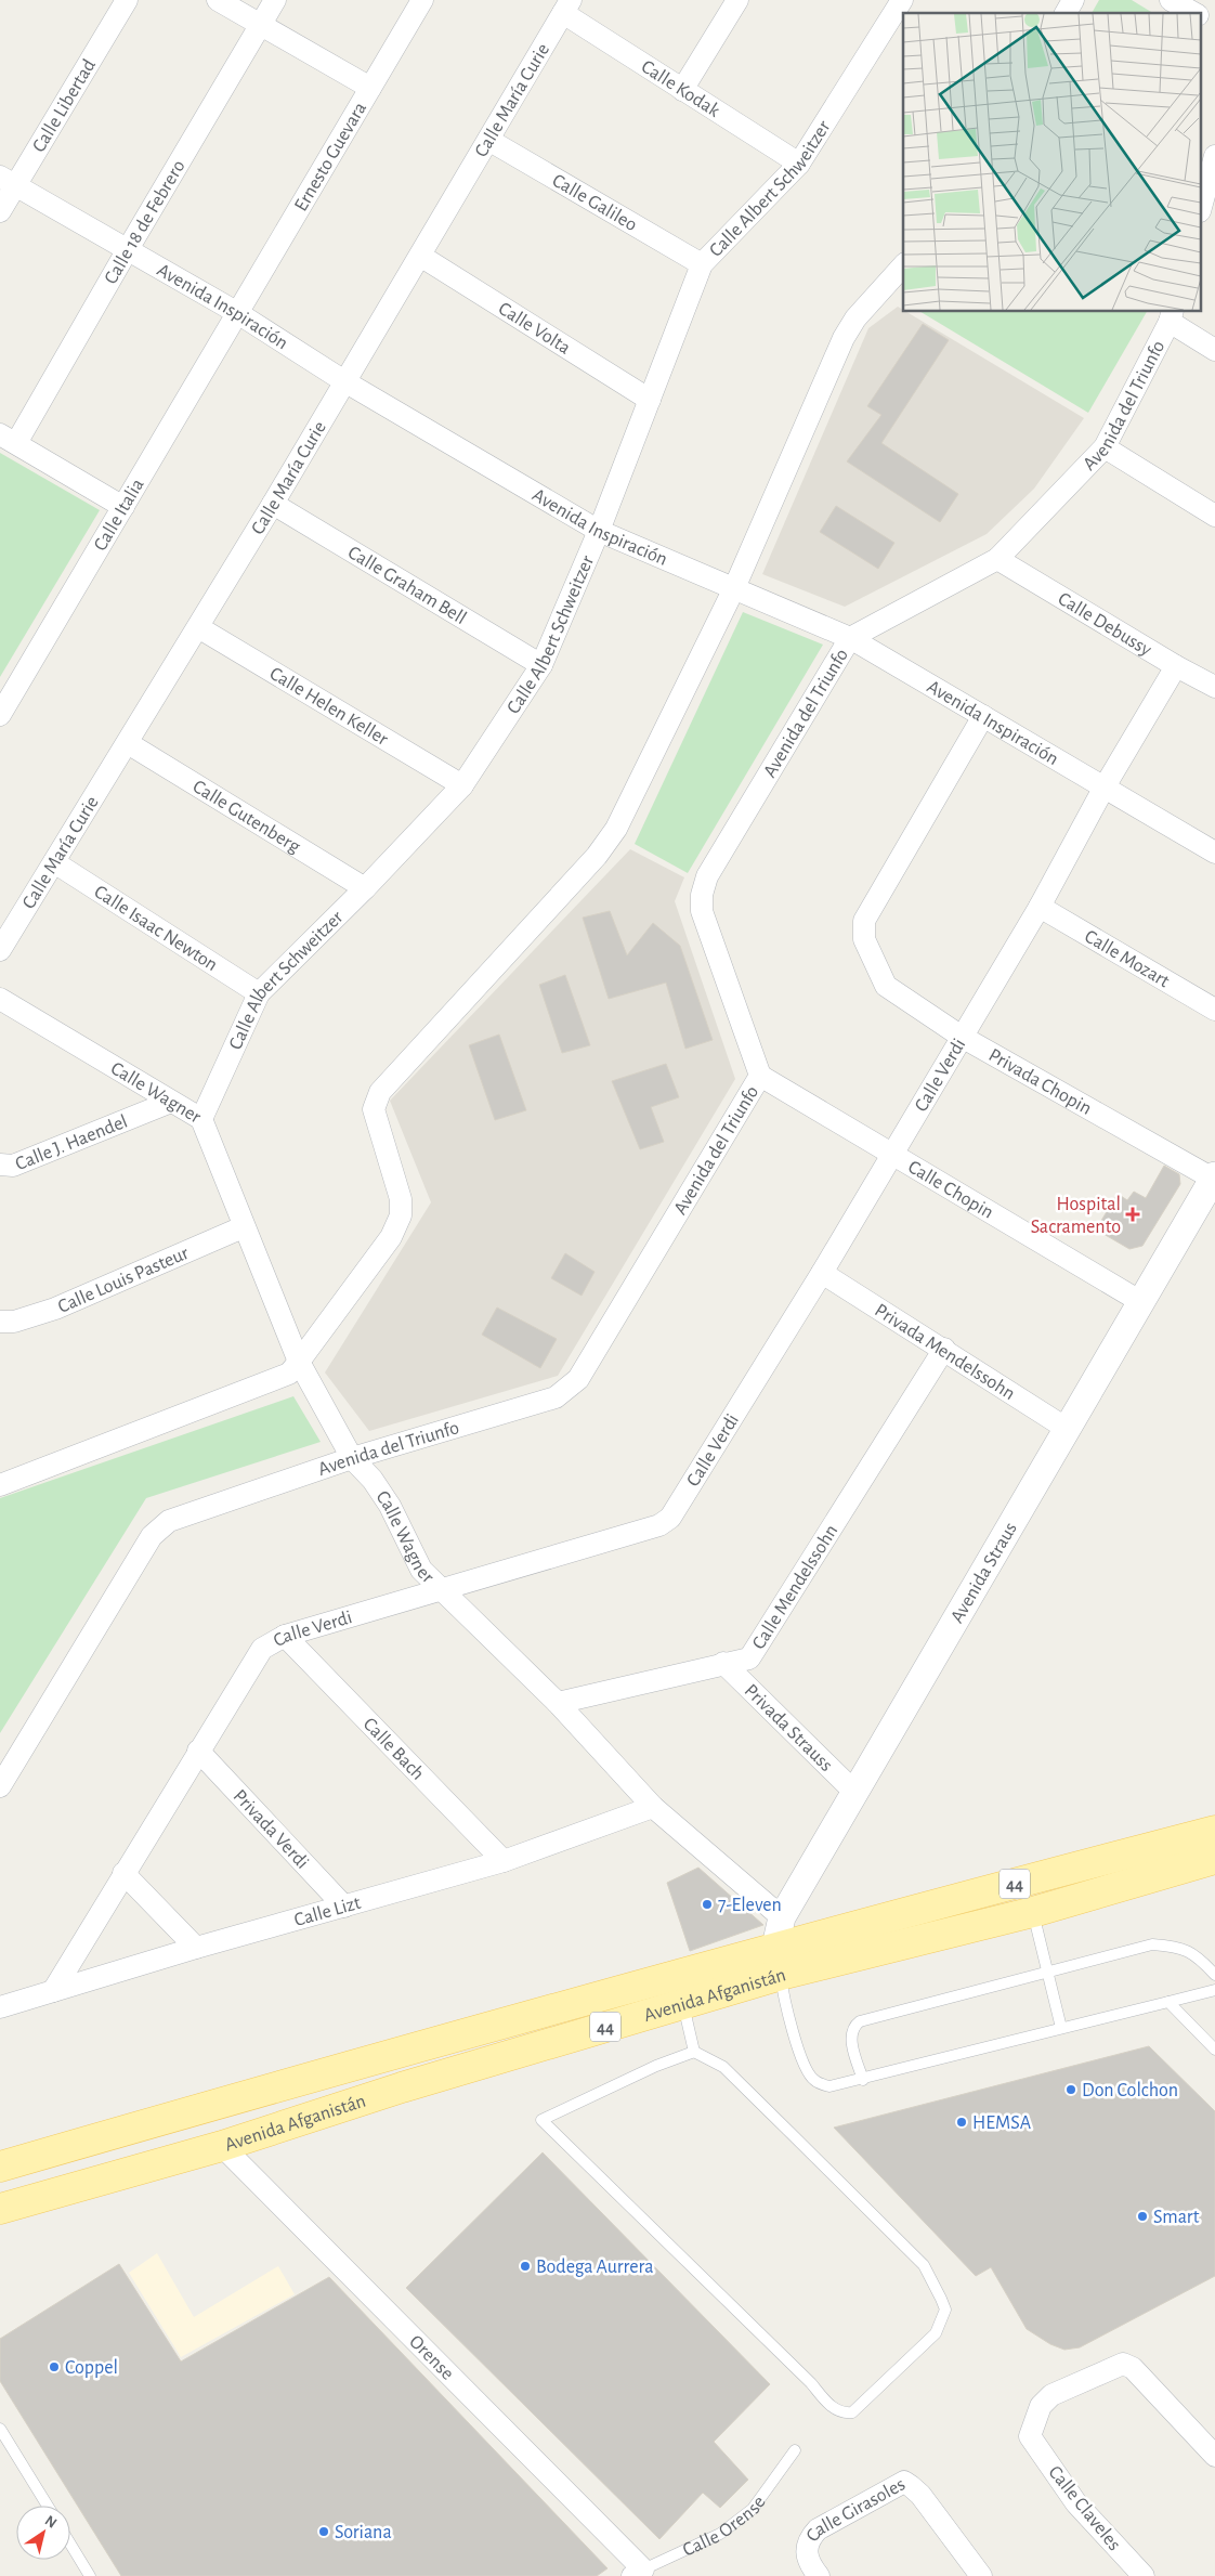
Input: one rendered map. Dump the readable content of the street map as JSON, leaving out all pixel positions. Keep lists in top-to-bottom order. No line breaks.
{"streets":{"main road":["44","Avenida Afganistán"],"street":["Calle Kodak","Calle María Curie","Calle Libertad","Ernesto Guevara","Calle Albert Schweitzer","Calle Galileo","Calle 18 de Febrero","Avenida Inspiración","Calle Volta","Avenida del Triunfo","Calle Italia","Calle Graham Bell","Calle Debussy","Calle Helen Keller","Calle Gutenberg","Calle Isaac Newton","Calle Mozart","Calle Verdi","Privada Chopin","Calle Wagner","Calle J. Haendel","Calle Chopin","Calle Louis Pasteur","Privada Mendelssohn","Avenida Straus","Calle Mendelssohn","Privada Strauss","Calle Bach","Privada Verdi","Calle Lizt","Orense","Calle Claveles","Calle Girasoles"],"lane":["Calle Orense"]},"crossings":[["Calle Kodak","Calle María Curie"],["Calle Kodak","Calle Albert Schweitzer"],["Calle María Curie","Calle Galileo"],["Calle María Curie","Avenida Inspiración"],["Calle María Curie","Calle Volta"],["Calle María Curie","Calle Graham Bell"],["Calle María Curie","Calle Helen Keller"],["Calle María Curie","Calle Gutenberg"],["Calle María Curie","Calle Isaac Newton"],["Calle Libertad","Avenida Inspiración"],["Ernesto Guevara","Avenida Inspiración"],["Ernesto Guevara","Calle Italia"],["Calle Albert Schweitzer","Calle Galileo"],["Calle Albert Schweitzer","Avenida Inspiración"],["Calle Albert Schweitzer","Calle Volta"],["Calle Albert Schweitzer","Calle Graham Bell"],["Calle Albert Schweitzer","Calle Helen Keller"],["Calle Albert Schweitzer","Calle Gutenberg"],["Calle Albert Schweitzer","Calle Isaac Newton"],["Calle Albert Schweitzer","Calle Wagner"],["Calle 18 de Febrero","Avenida Inspiración"],["Avenida Inspiración","Avenida del Triunfo"],["Avenida Inspiración","Calle Italia"],["Avenida Inspiración","Calle Verdi"],["Avenida Inspiración","Privada Chopin"],["Avenida del Triunfo","Calle Debussy"],["Avenida del Triunfo","Calle Wagner"],["Avenida del Triunfo","Calle Chopin"],["Calle Debussy","Calle Verdi"],["Calle Mozart","Calle Verdi"],["Calle Verdi","Privada Chopin"],["Calle Verdi","Calle Wagner"],["Calle Verdi","Calle Chopin"],["Calle Verdi","Privada Mendelssohn"],["Calle Verdi","Calle Bach"],["Calle Verdi","Privada Verdi"],["Calle Verdi","Calle Lizt"],["Privada Chopin","Avenida Straus"],["Calle Wagner","Calle J. Haendel"],["Calle Wagner","Calle Louis Pasteur"],["Calle Wagner","Avenida Straus"],["Calle Wagner","Calle Mendelssohn"],["Calle Wagner","Calle Lizt"],["Calle Chopin","Avenida Straus"],["Privada Mendelssohn","Avenida Straus"],["Privada Mendelssohn","Calle Mendelssohn"],["Avenida Straus","Privada Strauss"],["Avenida Straus","Avenida Afganistán"],["Calle Mendelssohn","Privada Strauss"],["Calle Bach","Calle Lizt"],["Privada Verdi","Calle Lizt"],["Avenida Afganistán","Orense"],["Orense","Calle Orense"]],"places":{"health":["Hospital Sacramento"],"other":["7-Eleven","Don Colchon","HEMSA","Smart","Bodega Aurrera","Coppel","Soriana"]},"north":"top right"}
